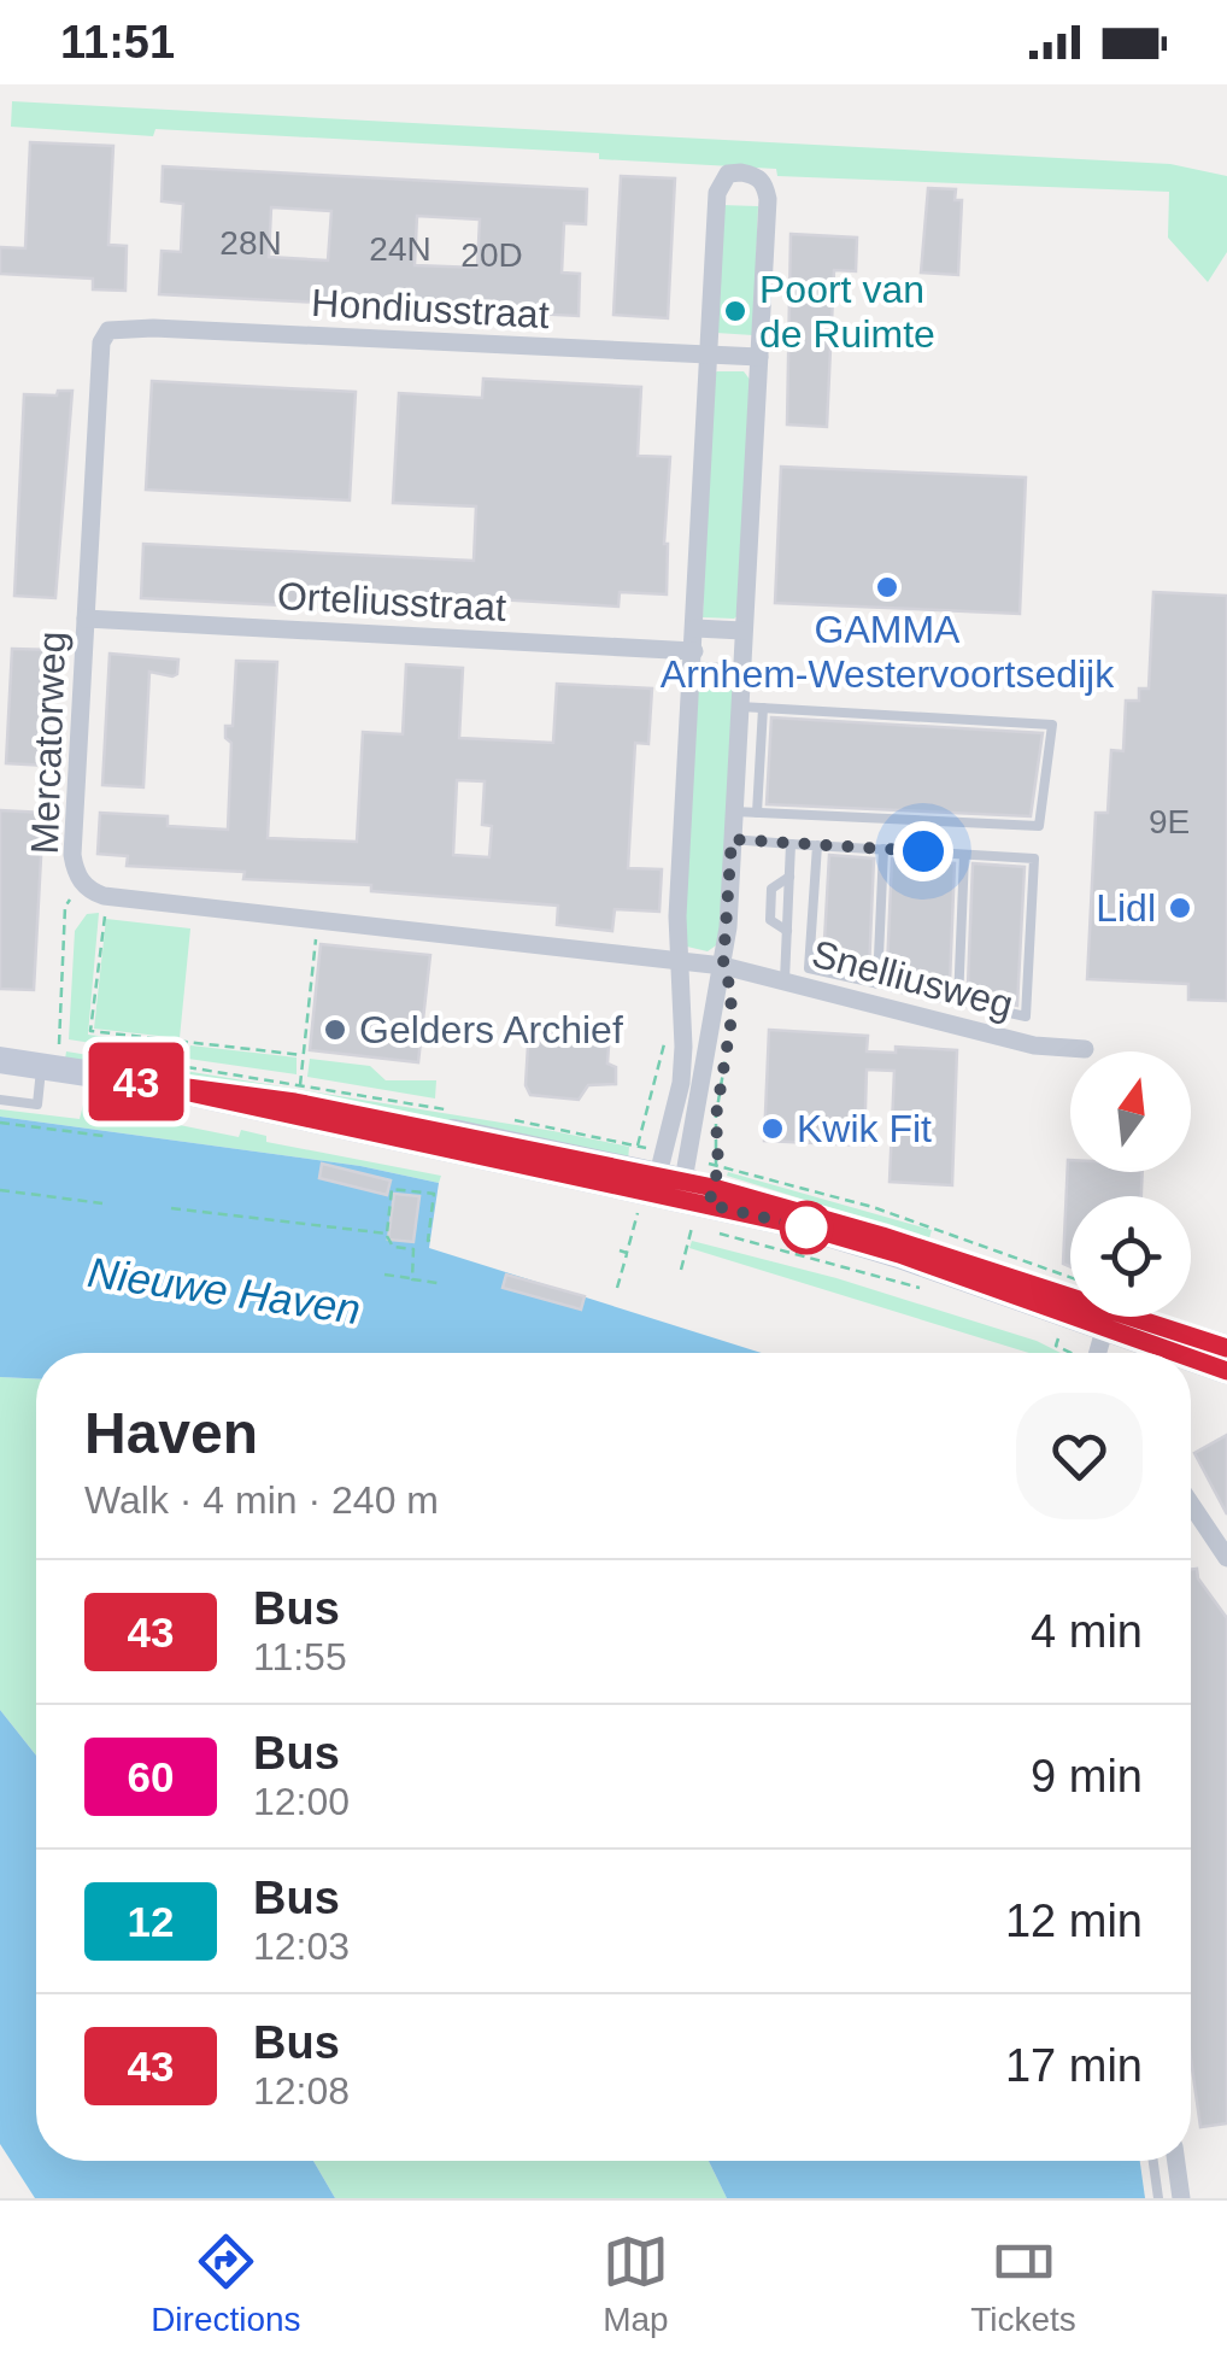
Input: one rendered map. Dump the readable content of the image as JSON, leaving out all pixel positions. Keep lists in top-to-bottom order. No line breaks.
{"streets":{"street":["Hondiusstraat","Orteliusstraat","Mercatorweg","Snelliusweg"]},"crossings":[["Hondiusstraat","Mercatorweg"],["Orteliusstraat","Mercatorweg"],["Mercatorweg","Snelliusweg"]],"water":["Nieuwe Haven"],"places":["Poort van de Ruimte","GAMMA Arnhem-Westervoortsedijk","Lidl","Gelders Archief","Kwik Fit"],"lines":["bus line 43"],"house_numbers":["28N","24N","20D","9E"],"north":"top","page":{"status":"11:51","on_map":"43","heading":["Haven","Walk · 4 min · 240 m"],"list":[{"mark":"43","name":"Bus","note":"11:55","value":"4 min"},{"mark":"60","name":"Bus","note":"12:00","value":"9 min"},{"mark":"12","name":"Bus","note":"12:03","value":"12 min"},{"mark":"43","name":"Bus","note":"12:08","value":"17 min"}],"tabs":["Directions","Map","Tickets"]}}
